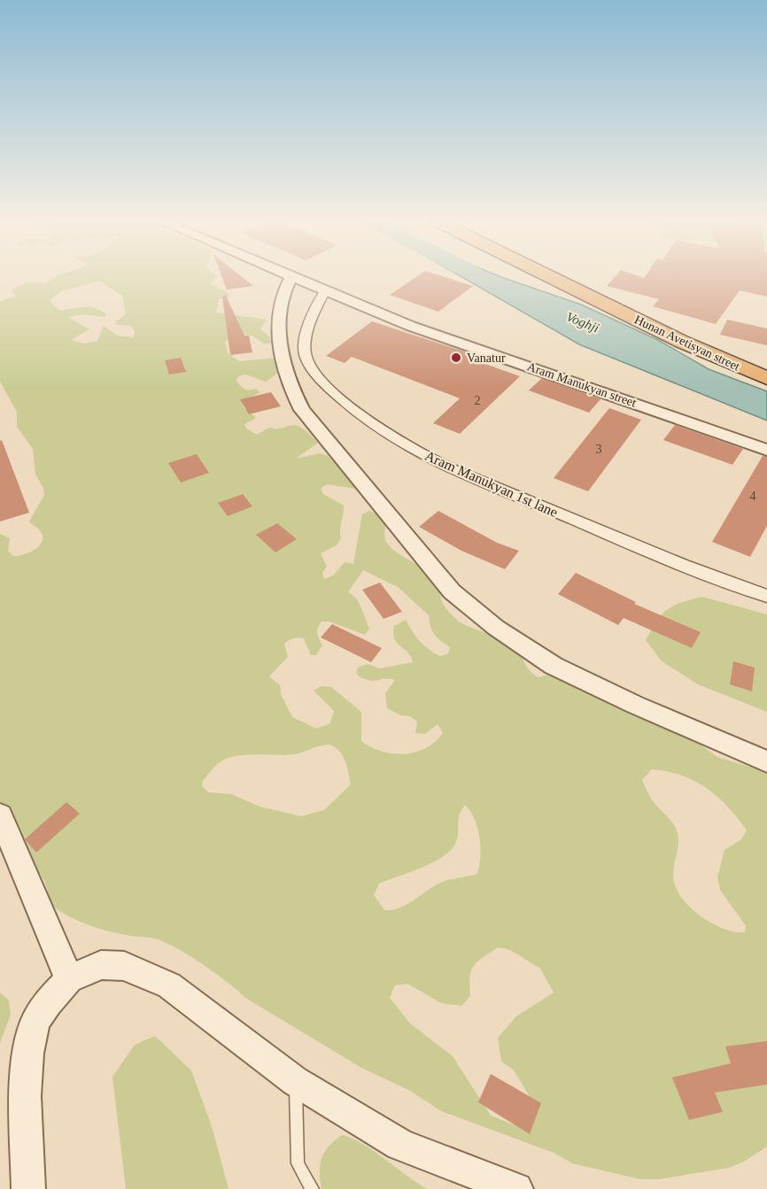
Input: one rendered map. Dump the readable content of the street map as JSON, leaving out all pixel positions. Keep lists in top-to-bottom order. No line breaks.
{"streets":{"highway":["Hunan Avetisyan street"],"street":["Aram Manukyan street","Aram Manukyan 1st lane"]},"crossings":[["Aram Manukyan street","Aram Manukyan 1st lane"]],"water":["Voghji"],"places":["Vanatur"],"house_numbers":["2","3","4"]}
